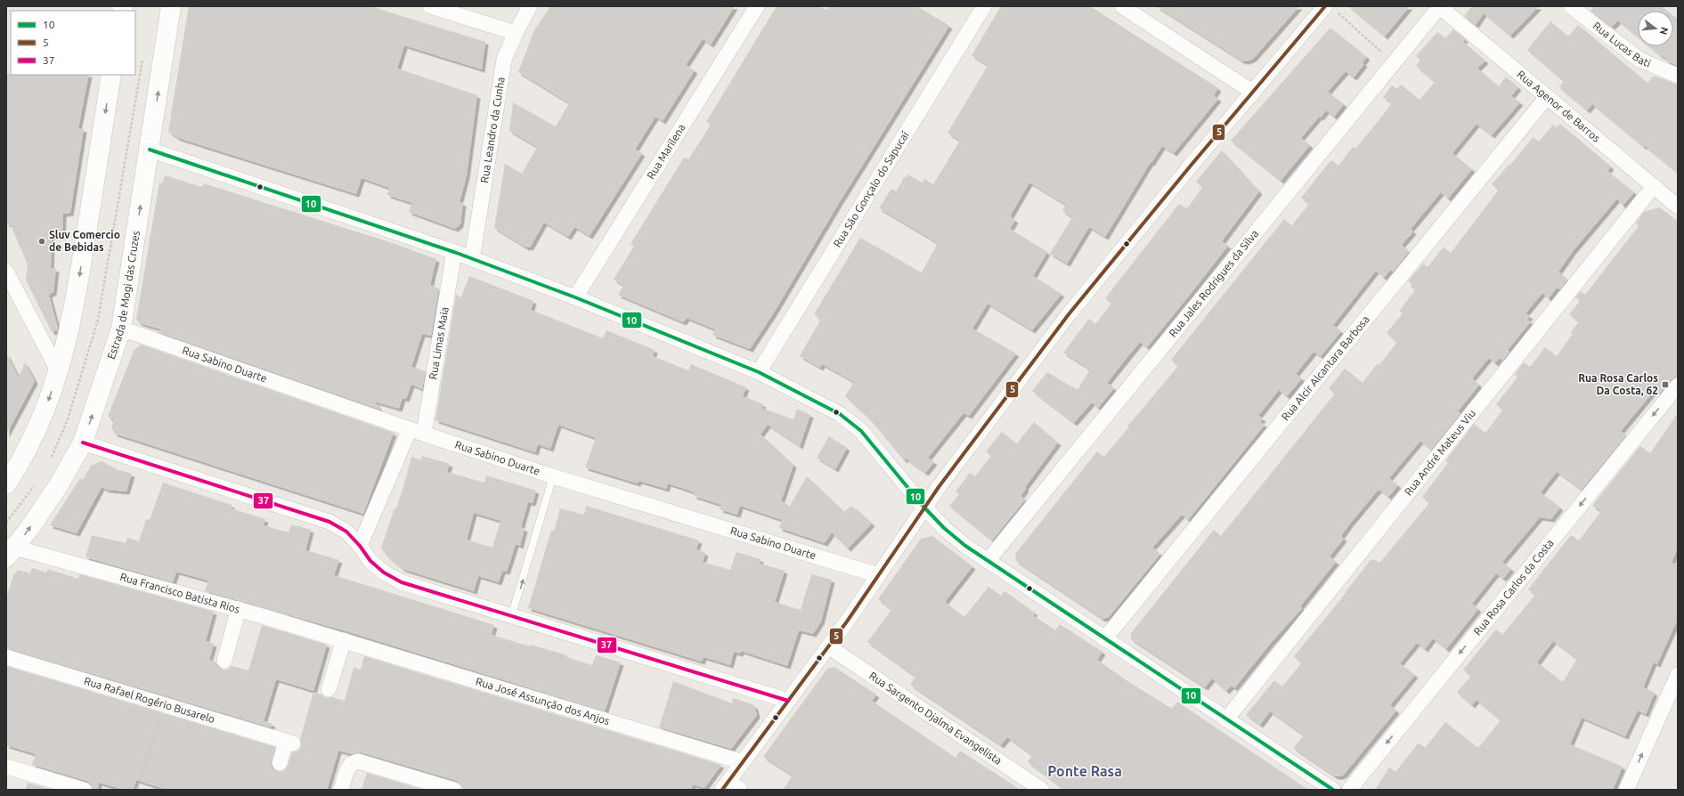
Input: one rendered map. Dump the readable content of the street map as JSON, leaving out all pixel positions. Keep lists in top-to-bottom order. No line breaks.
{"streets":{"main road":["Estrada de Mogi das Cruzes"],"street":["Rua Lucas Bati","Rua Agenor de Barros","Rua Leandro da Cunha","Rua Marilena","Rua São Gonçalo do Sapucaí","Rua Jales Rodrigues da Silva","Rua Limas Maia","Rua Sabino Duarte","Rua Alcir Alcantara Barbosa","Rua André Mateus Viu","Rua Rosa Carlos da Costa","Rua Francisco Batista Rios","Rua Rafael Rogério Busarelo","Rua José Assunção dos Anjos","Rua Sargento Djalma Evangelista"]},"crossings":[["Rua Agenor de Barros","Rua Jales Rodrigues da Silva"],["Rua Agenor de Barros","Rua Alcir Alcantara Barbosa"],["Rua Agenor de Barros","Rua André Mateus Viu"],["Estrada de Mogi das Cruzes","Rua Sabino Duarte"],["Estrada de Mogi das Cruzes","Rua Francisco Batista Rios"],["Rua Limas Maia","Rua Sabino Duarte"],["Rua Francisco Batista Rios","Rua José Assunção dos Anjos"]],"one_way":["Rua Rosa Carlos da Costa"],"districts":["Ponte Rasa"],"places":{"other":["Sluv Comercio de Bebidas"],"transit":["Rua Rosa Carlos Da Costa, 62"]},"lines":["transit line 5","transit line 10","transit line 37"],"legend":["10","5","37"],"north":"right"}
